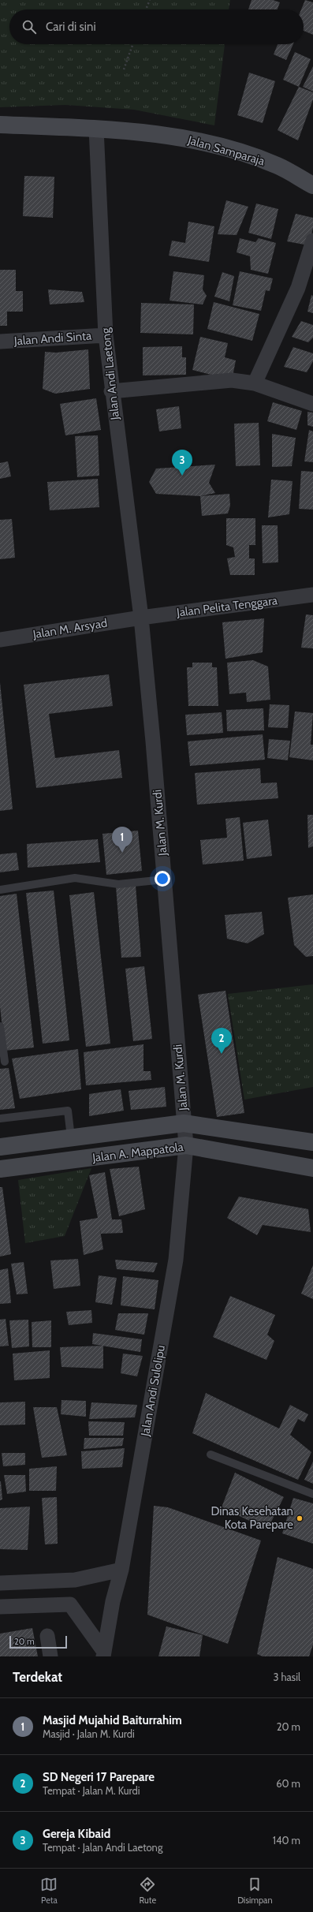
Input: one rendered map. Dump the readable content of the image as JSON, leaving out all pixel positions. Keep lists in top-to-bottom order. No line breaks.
{"streets":{"street":["Jalan Samparaja","Jalan Andi Sinta","Jalan Andi Laetong","Jalan Pelita Tenggara","Jalan M. Arsyad","Jalan M. Kurdi","Jalan A. Mappatola","Jalan Andi Sulolipu"]},"crossings":[["Jalan Samparaja","Jalan Andi Laetong"],["Jalan Andi Sinta","Jalan Andi Laetong"],["Jalan Andi Laetong","Jalan Pelita Tenggara"],["Jalan Andi Laetong","Jalan M. Arsyad"],["Jalan Andi Laetong","Jalan M. Kurdi"],["Jalan Pelita Tenggara","Jalan M. Arsyad"],["Jalan Pelita Tenggara","Jalan M. Kurdi"],["Jalan M. Arsyad","Jalan M. Kurdi"],["Jalan M. Kurdi","Jalan A. Mappatola"],["Jalan M. Kurdi","Jalan Andi Sulolipu"],["Jalan A. Mappatola","Jalan Andi Sulolipu"]],"places":["Dinas Kesehatan Kota Parepare"],"scale_bar":"20 m","page":{"search":"Cari di sini","pins":["3","1","2"],"scale":"20 m","heading":["Terdekat","3 hasil"],"list":[{"mark":"1","name":"Masjid Mujahid Baiturrahim","note":"Masjid · Jalan M. Kurdi","value":"20 m"},{"mark":"2","name":"SD Negeri 17 Parepare","note":"Tempat · Jalan M. Kurdi","value":"60 m"},{"mark":"3","name":"Gereja Kibaid","note":"Tempat · Jalan Andi Laetong","value":"140 m"}],"nav":["Peta","Rute","Disimpan"]}}
